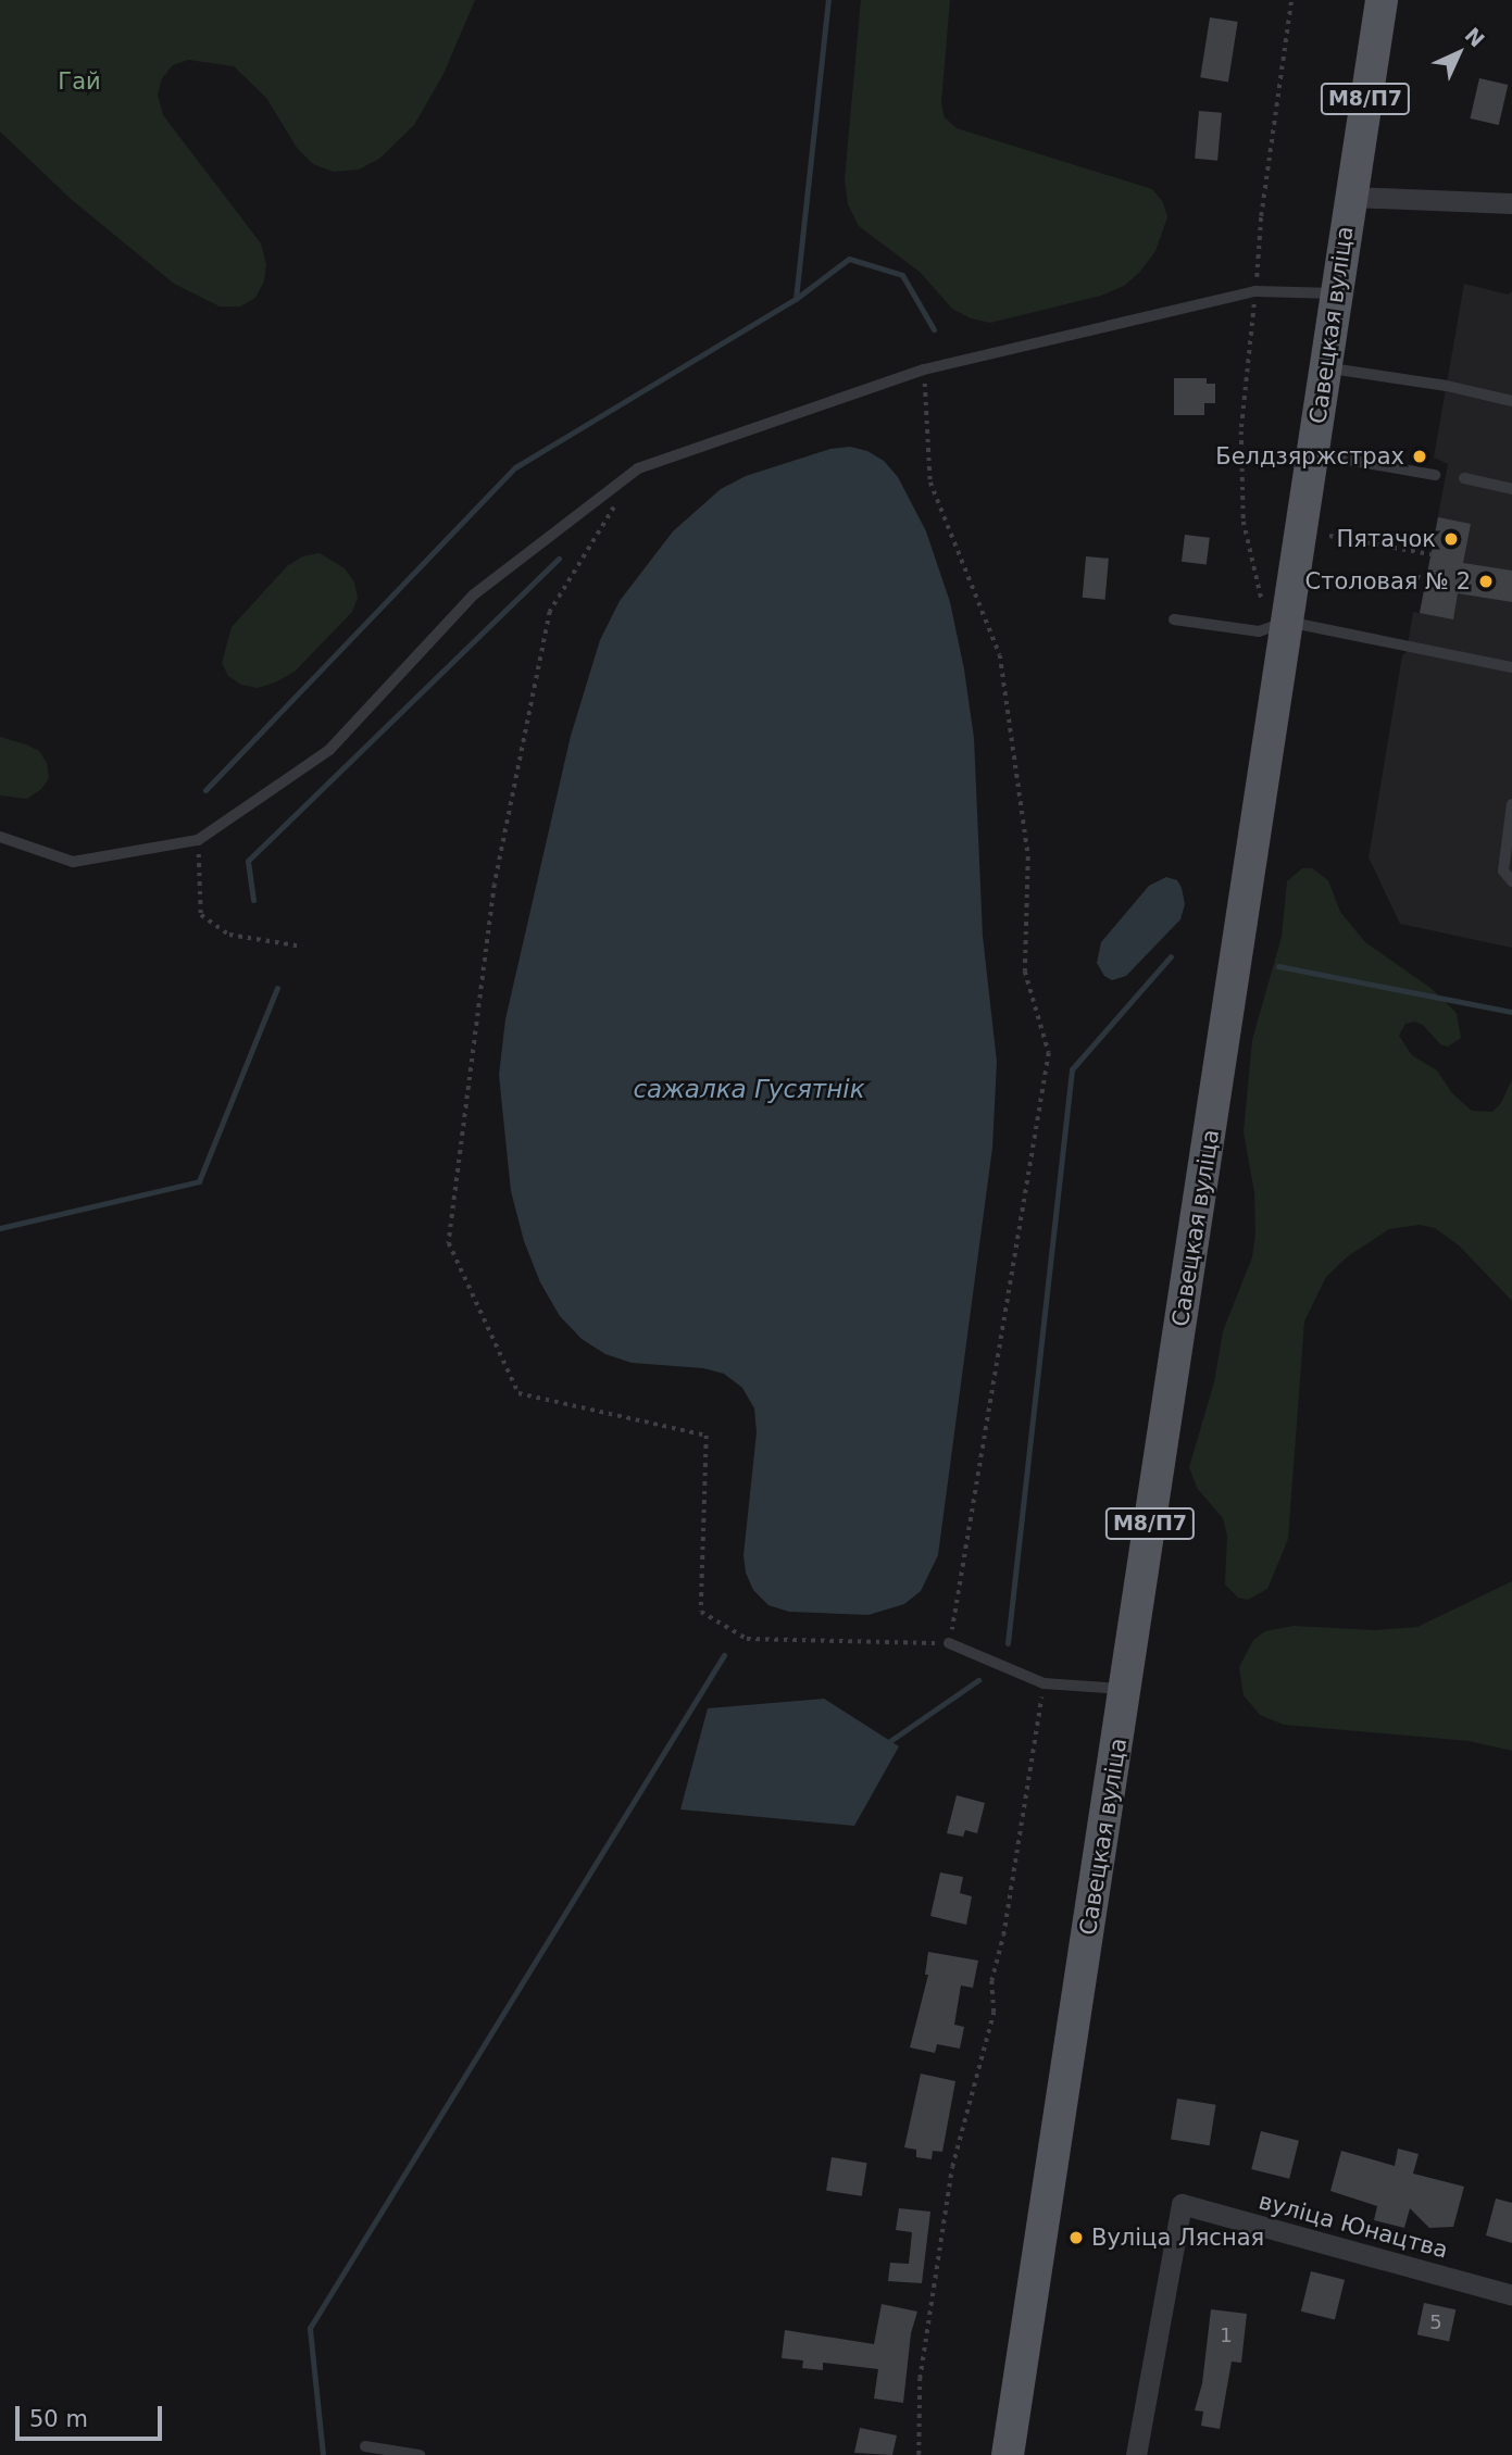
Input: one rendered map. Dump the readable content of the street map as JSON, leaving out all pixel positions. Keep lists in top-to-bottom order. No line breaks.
{"streets":{"main road":["М8/П7","Савецкая вуліца"],"street":["вуліца Юнацтва"]},"water":["сажалка Гусятнік"],"parks":["Гай"],"places":["Белдзяржстрах","Пятачок","Столовая № 2","Вуліца Лясная"],"house_numbers":["5","1"],"scale_bar":"50 m","north":"top right"}
